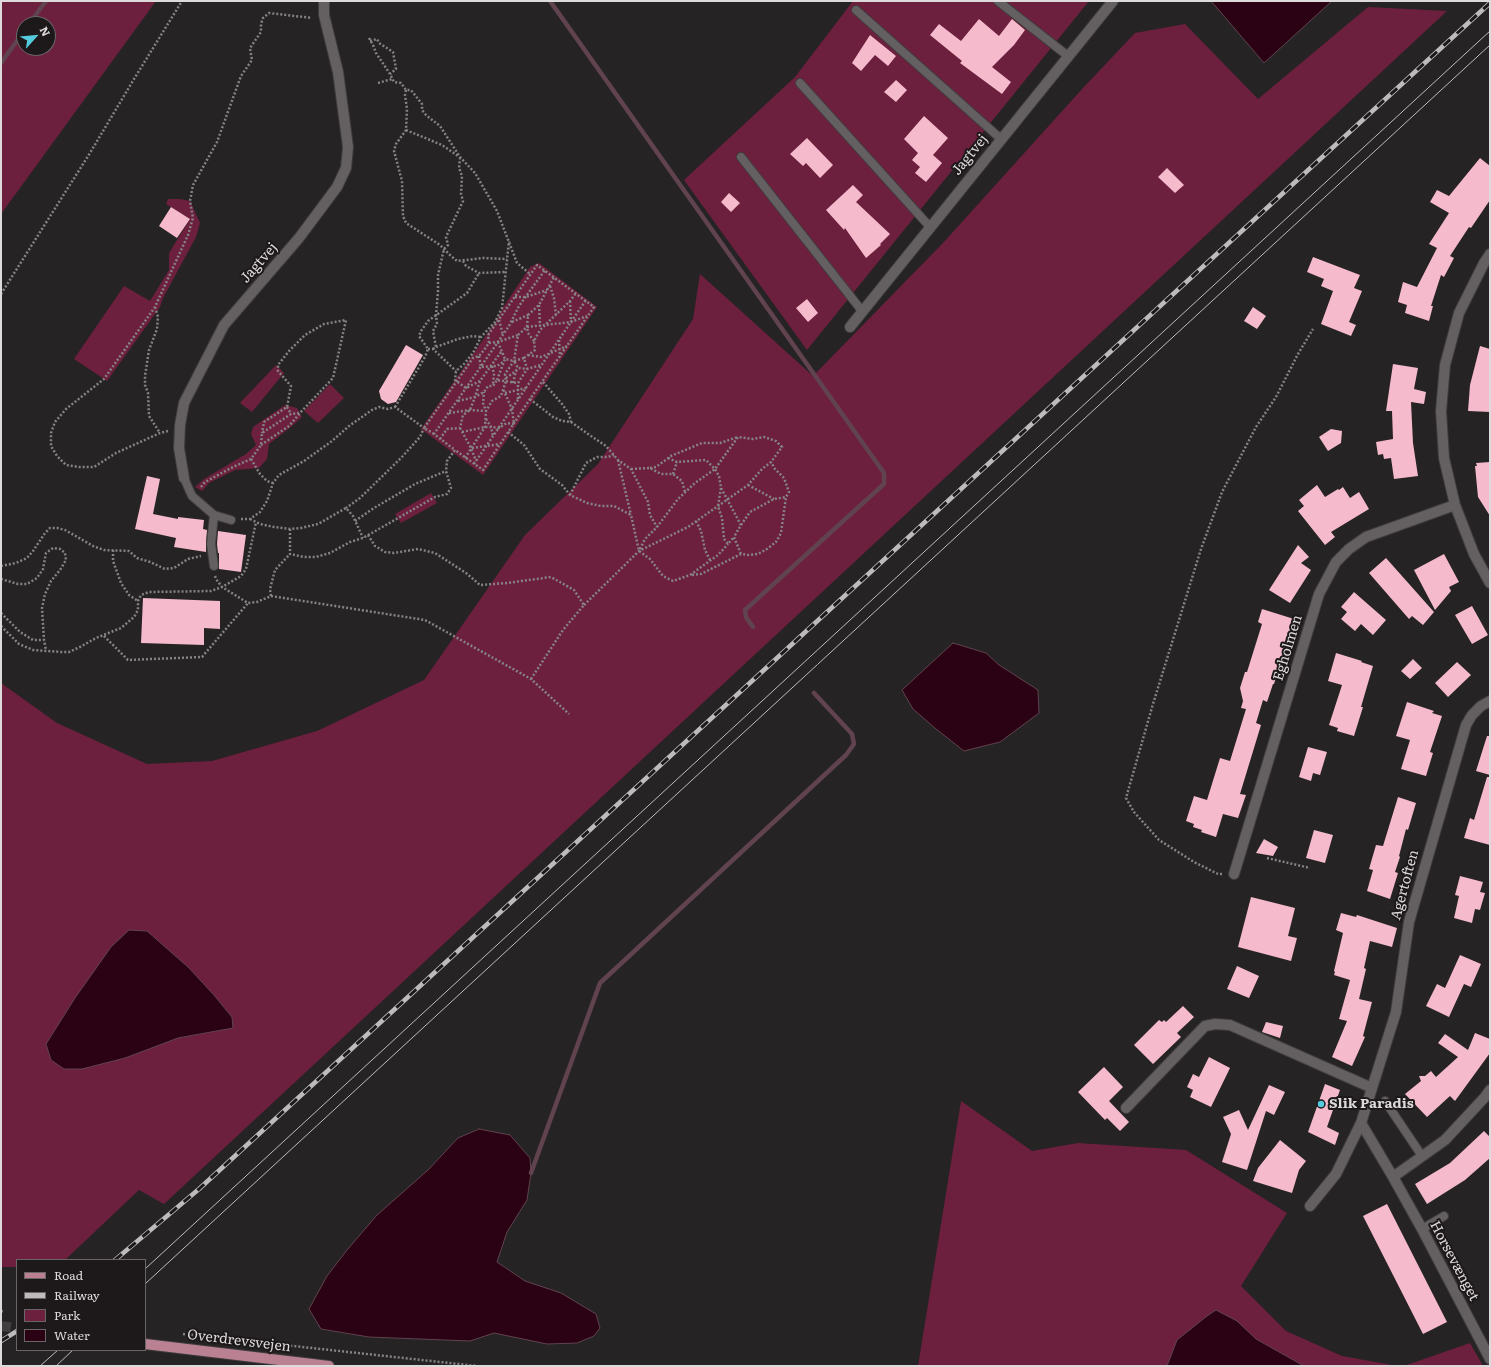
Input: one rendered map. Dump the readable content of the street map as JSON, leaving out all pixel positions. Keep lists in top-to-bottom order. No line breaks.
{"streets":{"main road":["Overdrevsvejen"],"street":["Jagtvej","Egholmen","Agertoften","Horsevænget"]},"crossings":[["Agertoften","Horsevænget"]],"places":["Slik Paradis"],"legend":["Road","Railway","Park","Water"],"north":"top right"}
